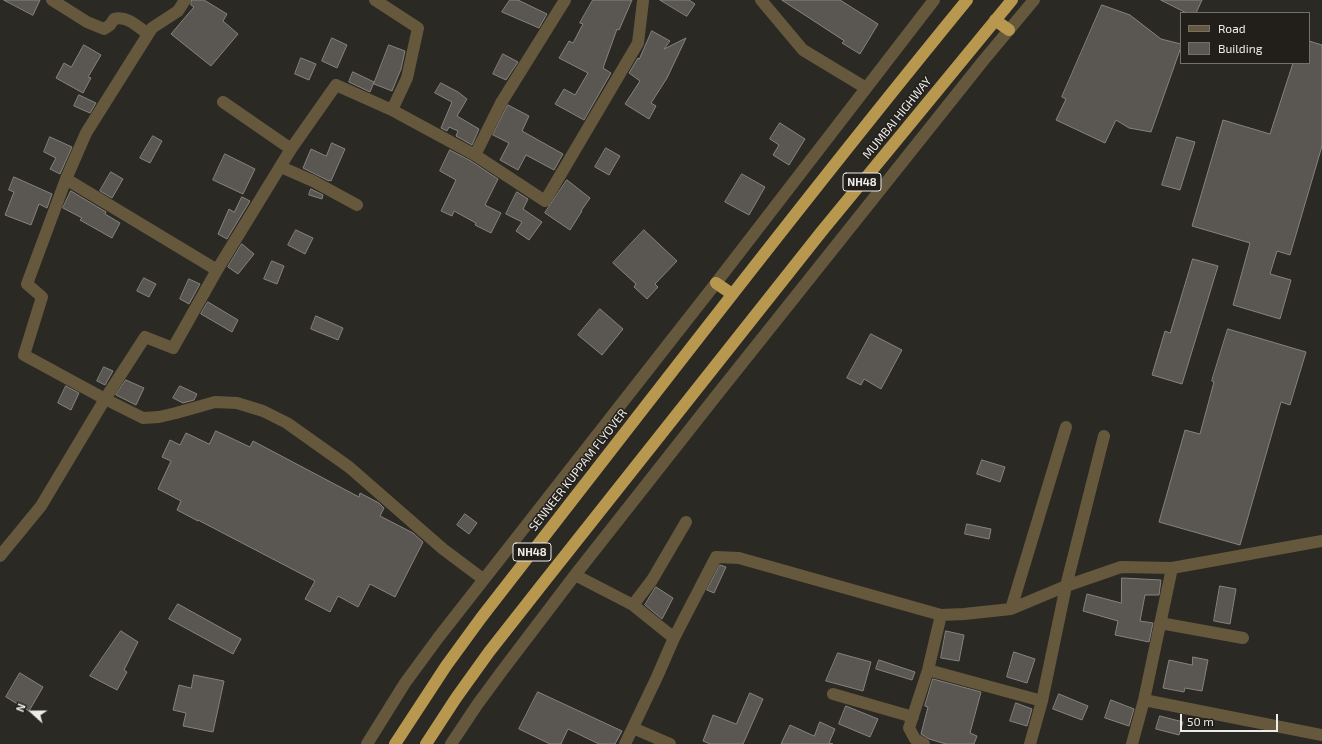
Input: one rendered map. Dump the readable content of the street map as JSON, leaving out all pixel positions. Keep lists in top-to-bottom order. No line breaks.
{"streets":{"highway":["MUMBAI HIGHWAY","NH48","SENNEER KUPPAM FLYOVER"]},"crossings":[["MUMBAI HIGHWAY","NH48"],["MUMBAI HIGHWAY","SENNEER KUPPAM FLYOVER"]],"legend":["Road","Building"],"scale_bar":"50 m","north":"left"}
